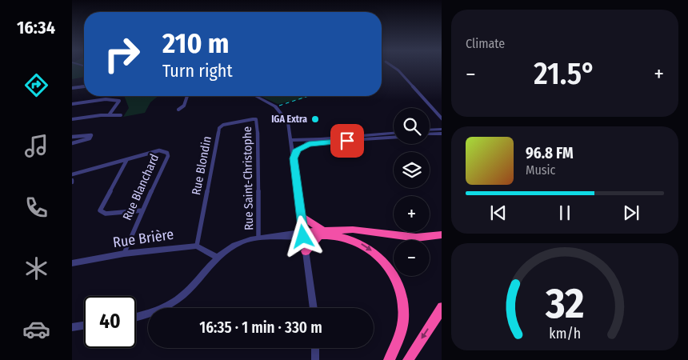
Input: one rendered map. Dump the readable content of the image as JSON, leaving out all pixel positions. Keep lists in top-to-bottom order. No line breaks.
{"streets":{"street":["Rue Blondin","Rue Saint-Christophe","Rue Blanchard","Rue Brière"]},"crossings":[["Rue Blondin","Rue Saint-Christophe"],["Rue Blondin","Rue Brière"],["Rue Blanchard","Rue Brière"]],"places":["IGA Extra"],"page":{"tabs":"16:34","tile":"Climate","turn":["210 m","Turn right"],"heat":["−","21.5°","+"],"map_buttons":["+","−"],"song":["96.8 FM","Music"],"limit":"40","trip":"16:35 · 1 min · 330 m","gauge":["32","km/h"]}}
